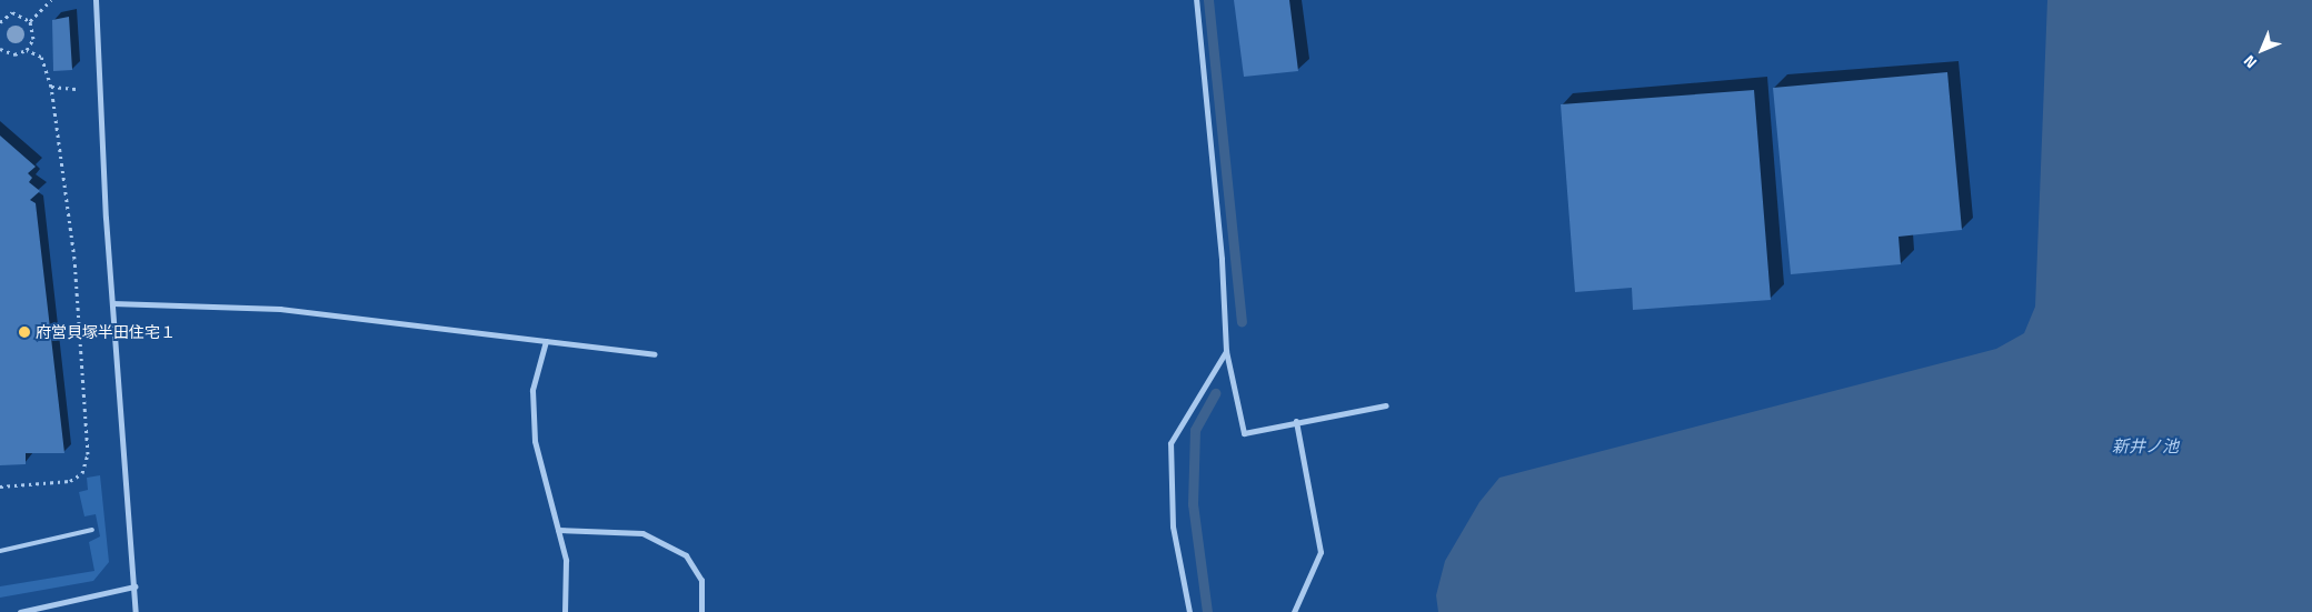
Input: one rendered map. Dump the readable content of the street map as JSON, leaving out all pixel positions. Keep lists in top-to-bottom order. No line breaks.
{"water":["新井ノ池"],"places":["府営貝塚半田住宅１"],"north":"bottom left"}
